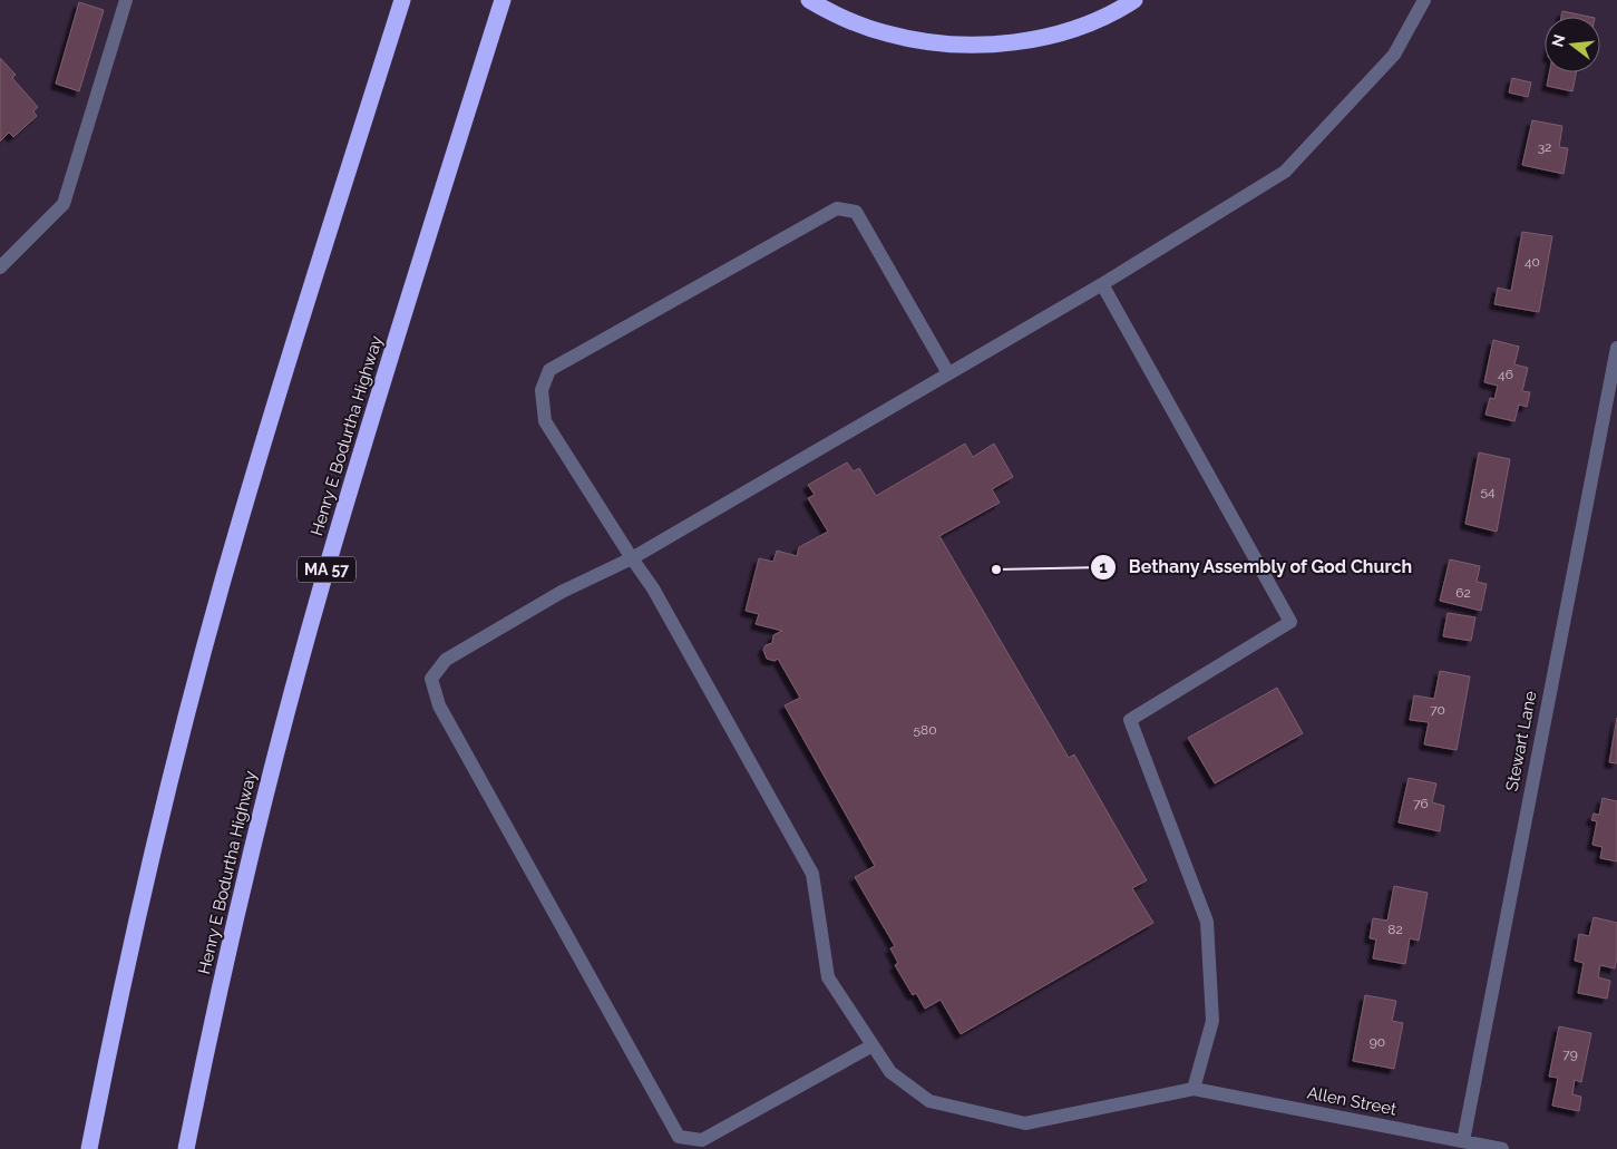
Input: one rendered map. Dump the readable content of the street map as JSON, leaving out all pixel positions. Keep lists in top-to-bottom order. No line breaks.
{"streets":{"highway":["Henry E Bodurtha Highway","MA 57"],"street":["Stewart Lane","Allen Street"]},"crossings":[["Stewart Lane","Allen Street"]],"places":["Bethany Assembly of God Church"],"house_numbers":["32","40","46","54","62","70","580","76","82","90","79"],"north":"left"}
